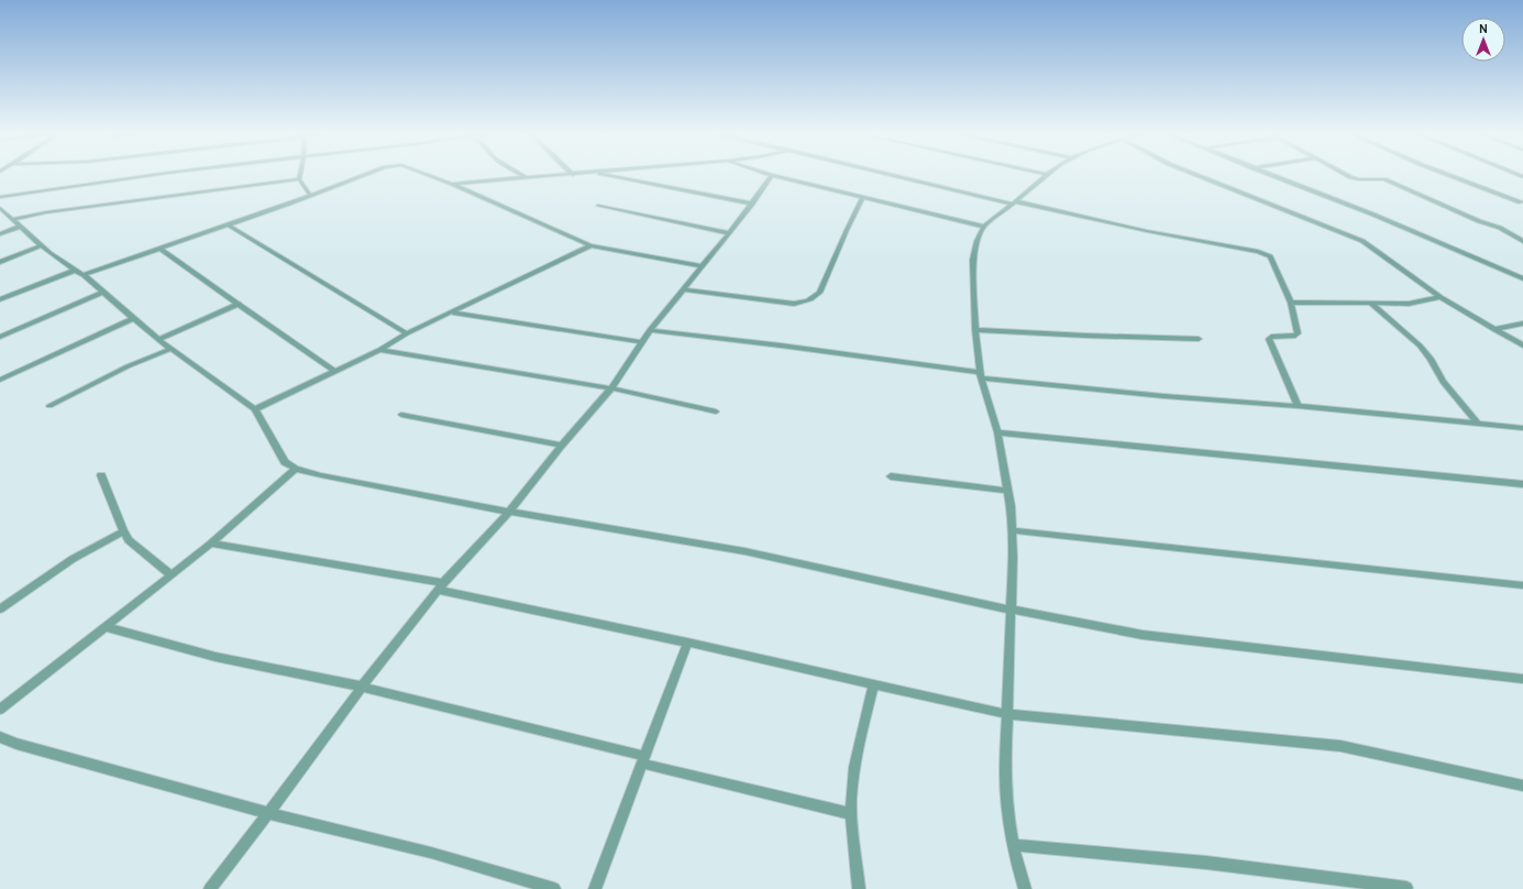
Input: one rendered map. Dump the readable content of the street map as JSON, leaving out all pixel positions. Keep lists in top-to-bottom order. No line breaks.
{"north":"top"}
